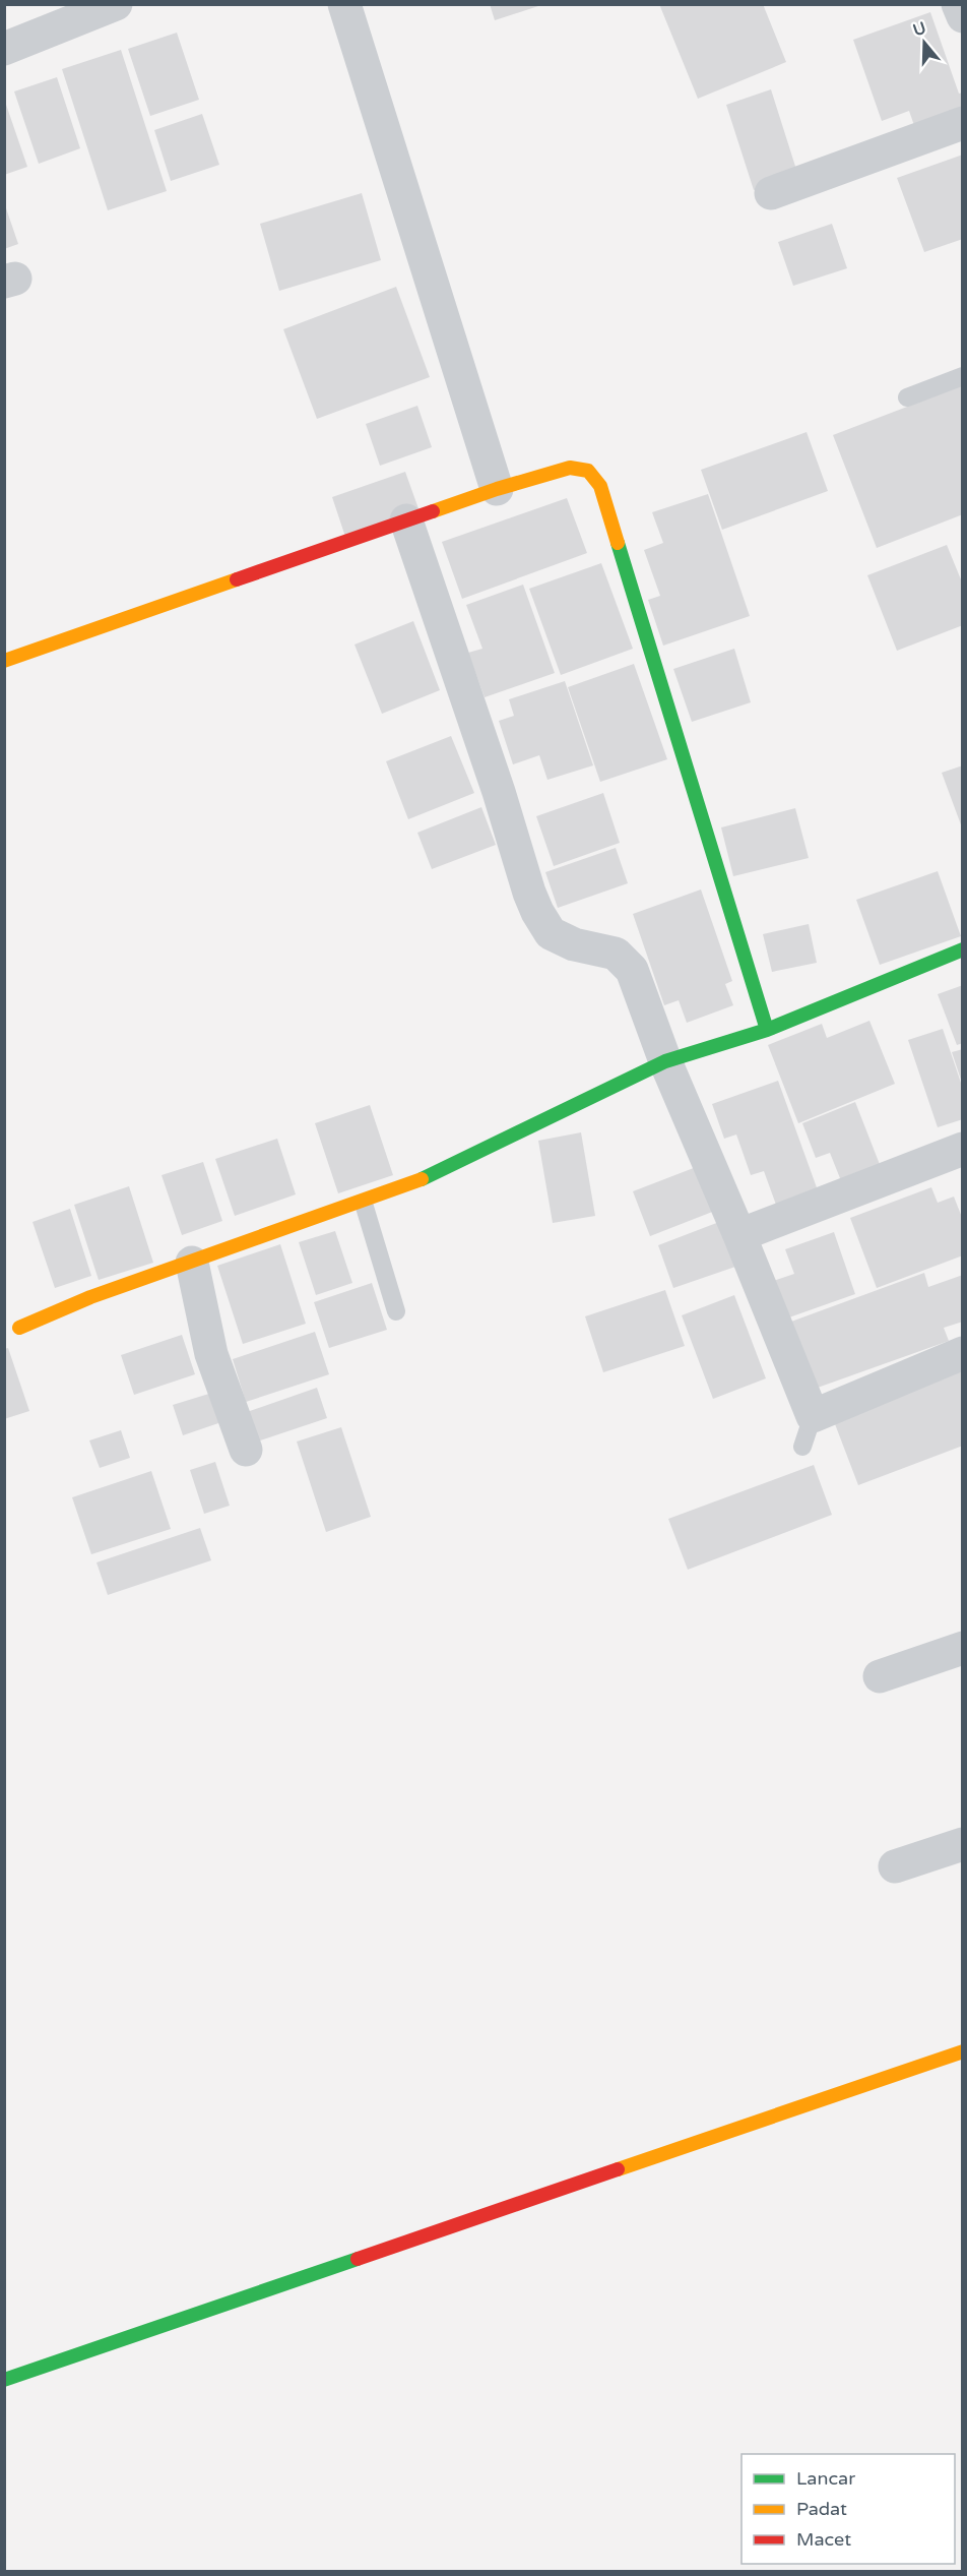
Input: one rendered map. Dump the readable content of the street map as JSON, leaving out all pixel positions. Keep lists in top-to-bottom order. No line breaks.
{"legend":["Lancar","Padat","Macet"],"north":"top"}
